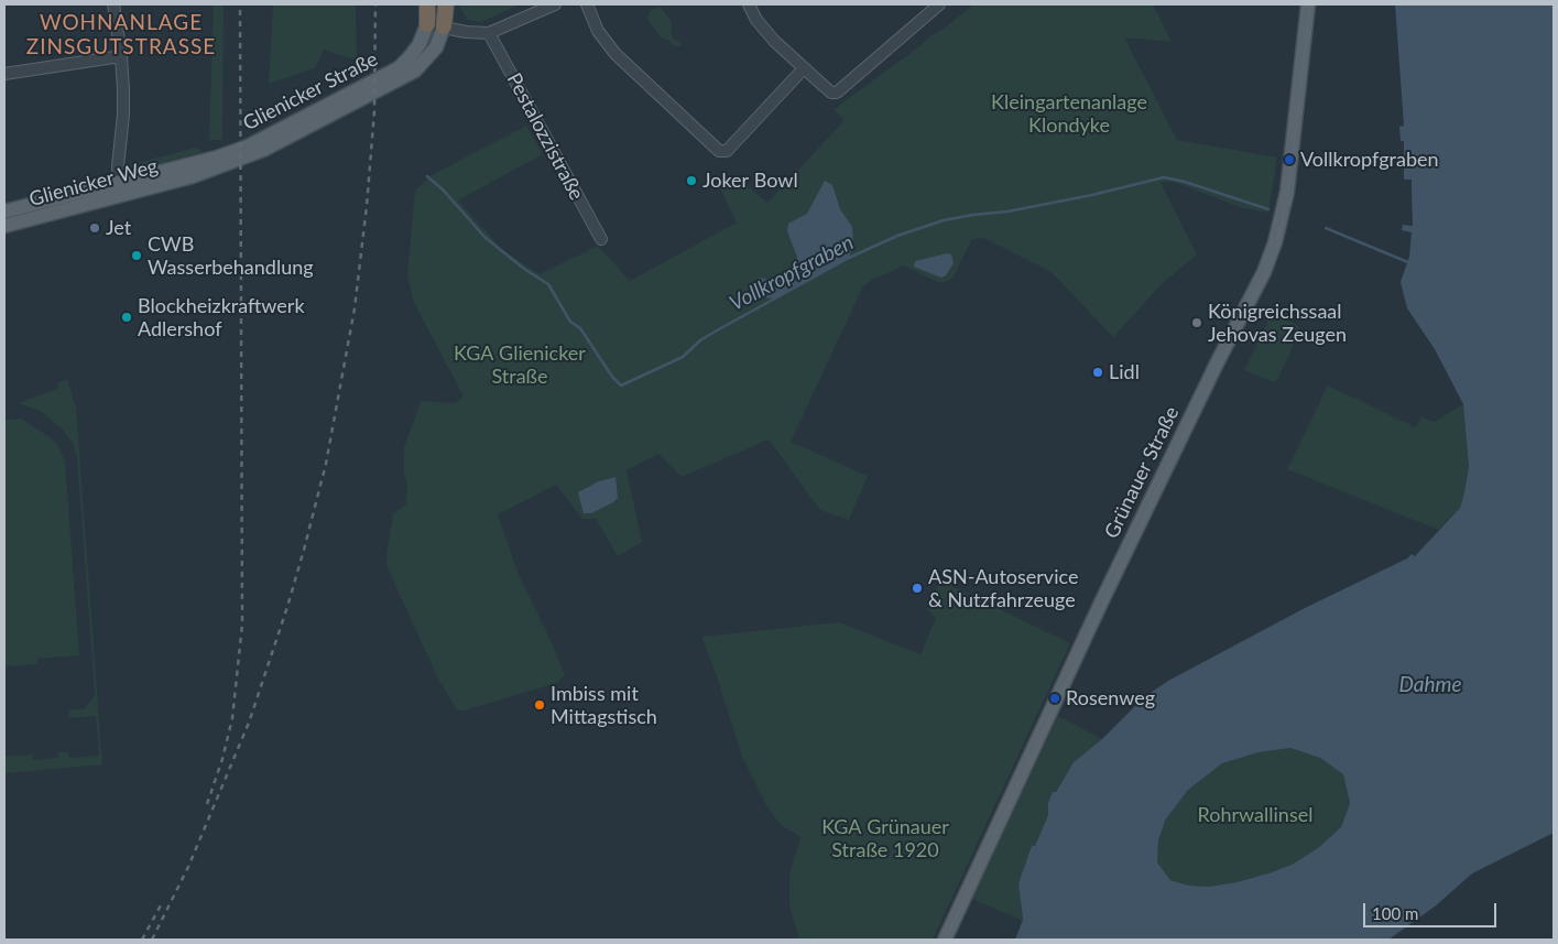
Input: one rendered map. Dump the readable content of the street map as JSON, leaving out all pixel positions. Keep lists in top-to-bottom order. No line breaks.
{"streets":{"main road":["Glienicker Straße","Glienicker Weg","Grünauer Straße"],"street":["Pestalozzistraße"]},"crossings":[["Glienicker Straße","Glienicker Weg"]],"districts":["WOHNANLAGE ZINSGUTSTRASSE"],"water":["Vollkropfgraben","Dahme"],"parks":["Kleingartenanlage Klondyke","KGA Glienicker Straße","Rohrwallinsel","KGA Grünauer Straße 1920"],"places":["Vollkropfgraben","Joker Bowl","Jet","CWB Wasserbehandlung","Blockheizkraftwerk Adlershof","Königreichssaal Jehovas Zeugen","Lidl","ASN-Autoservice & Nutzfahrzeuge","Rosenweg","Imbiss mit Mittagstisch"],"scale_bar":"100 m"}
